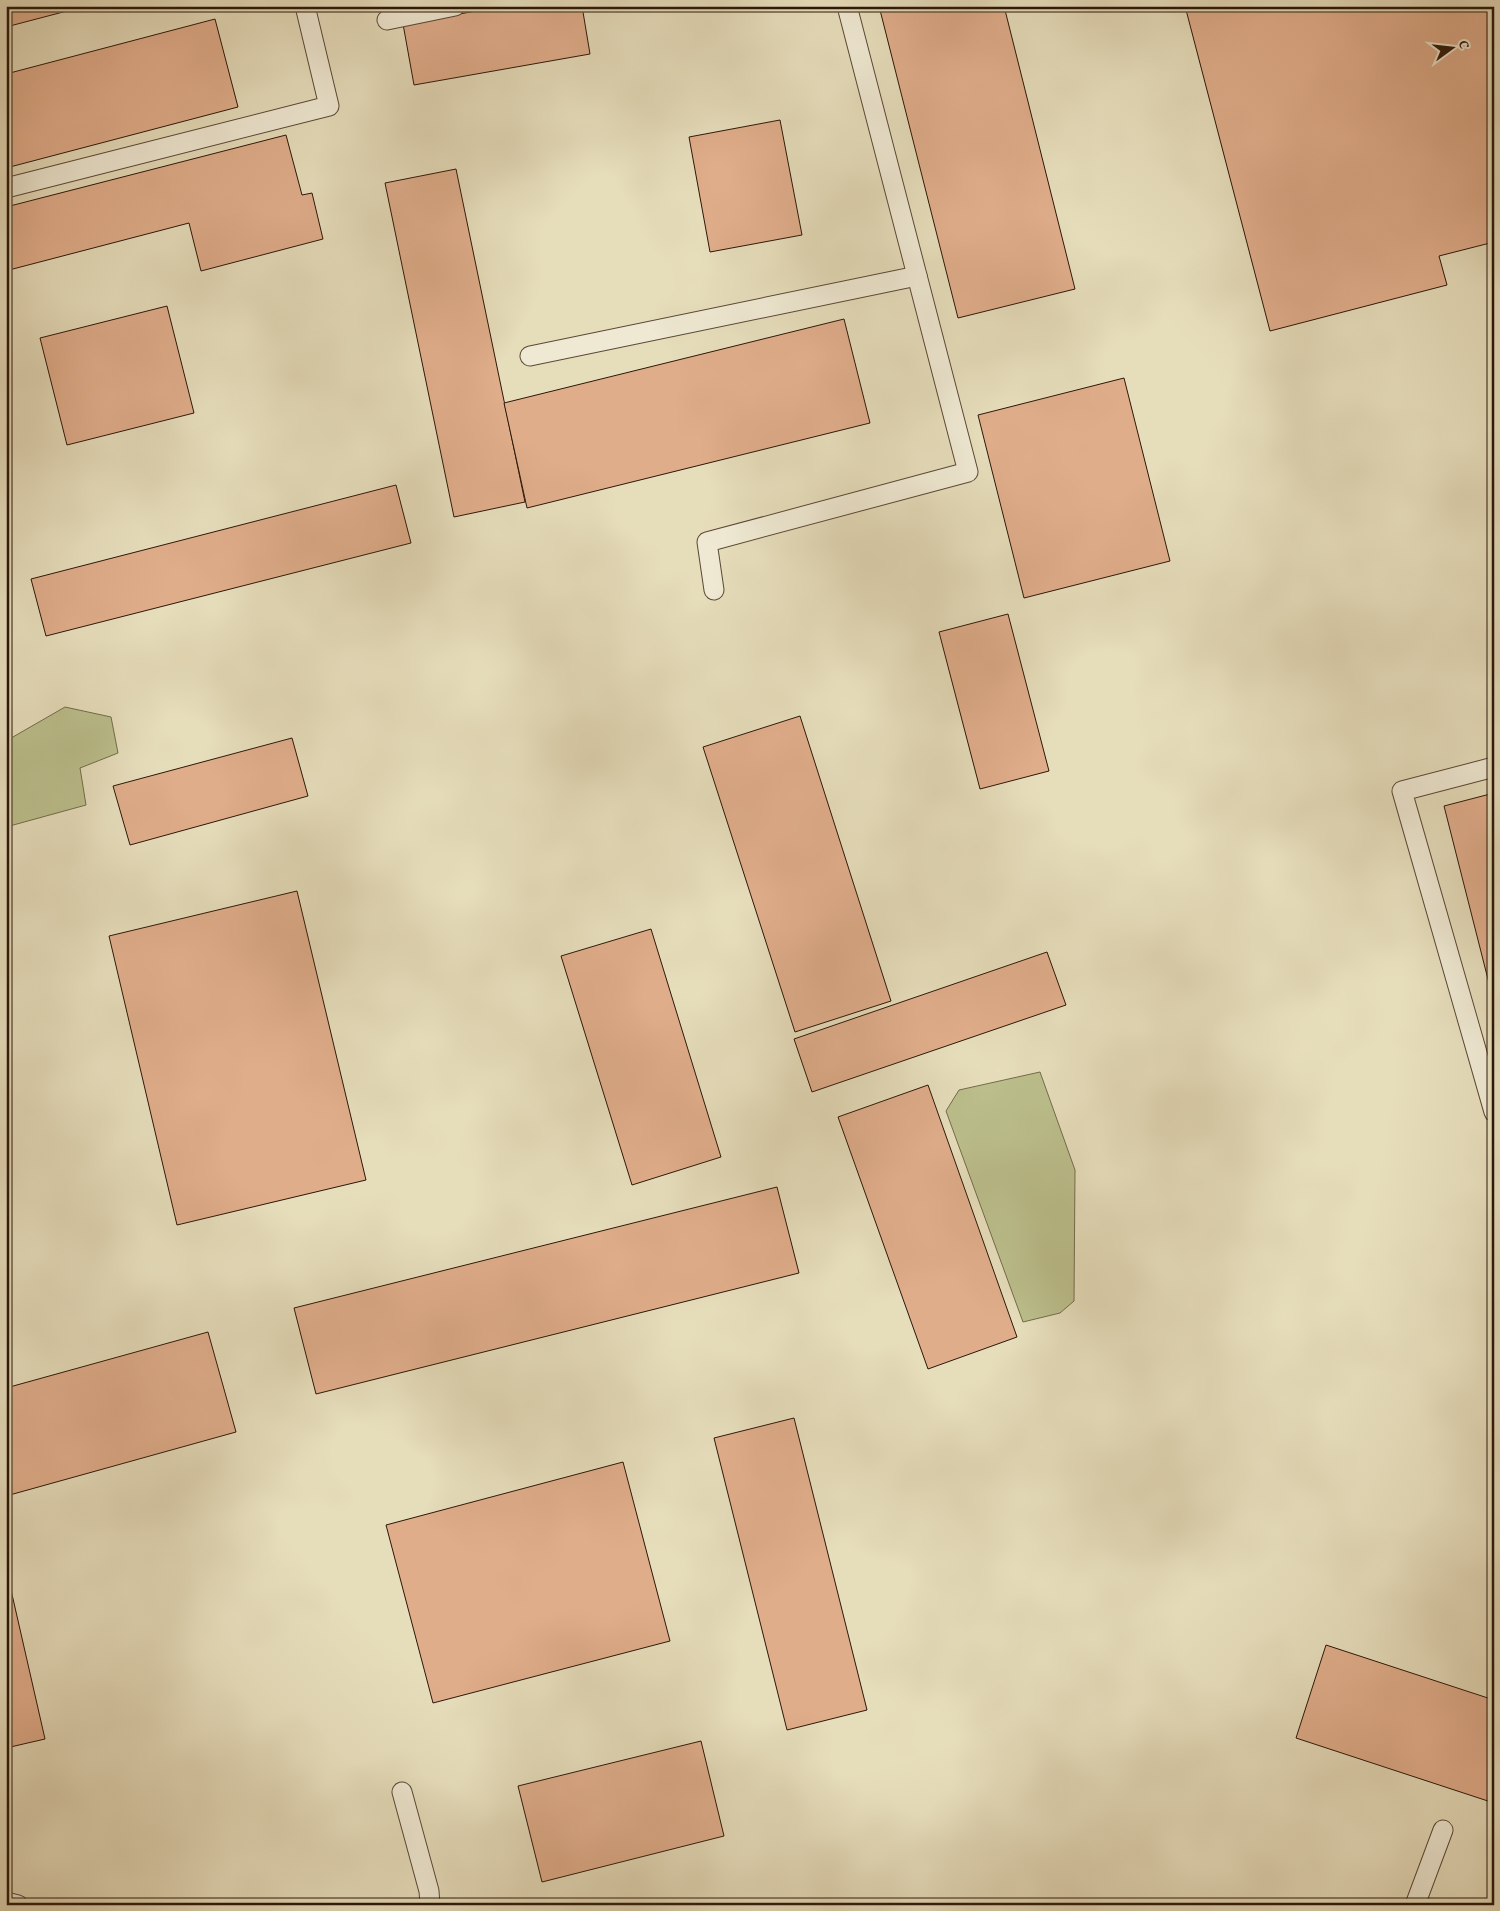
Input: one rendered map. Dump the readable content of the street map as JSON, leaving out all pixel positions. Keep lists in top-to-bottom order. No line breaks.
{"north":"right"}
